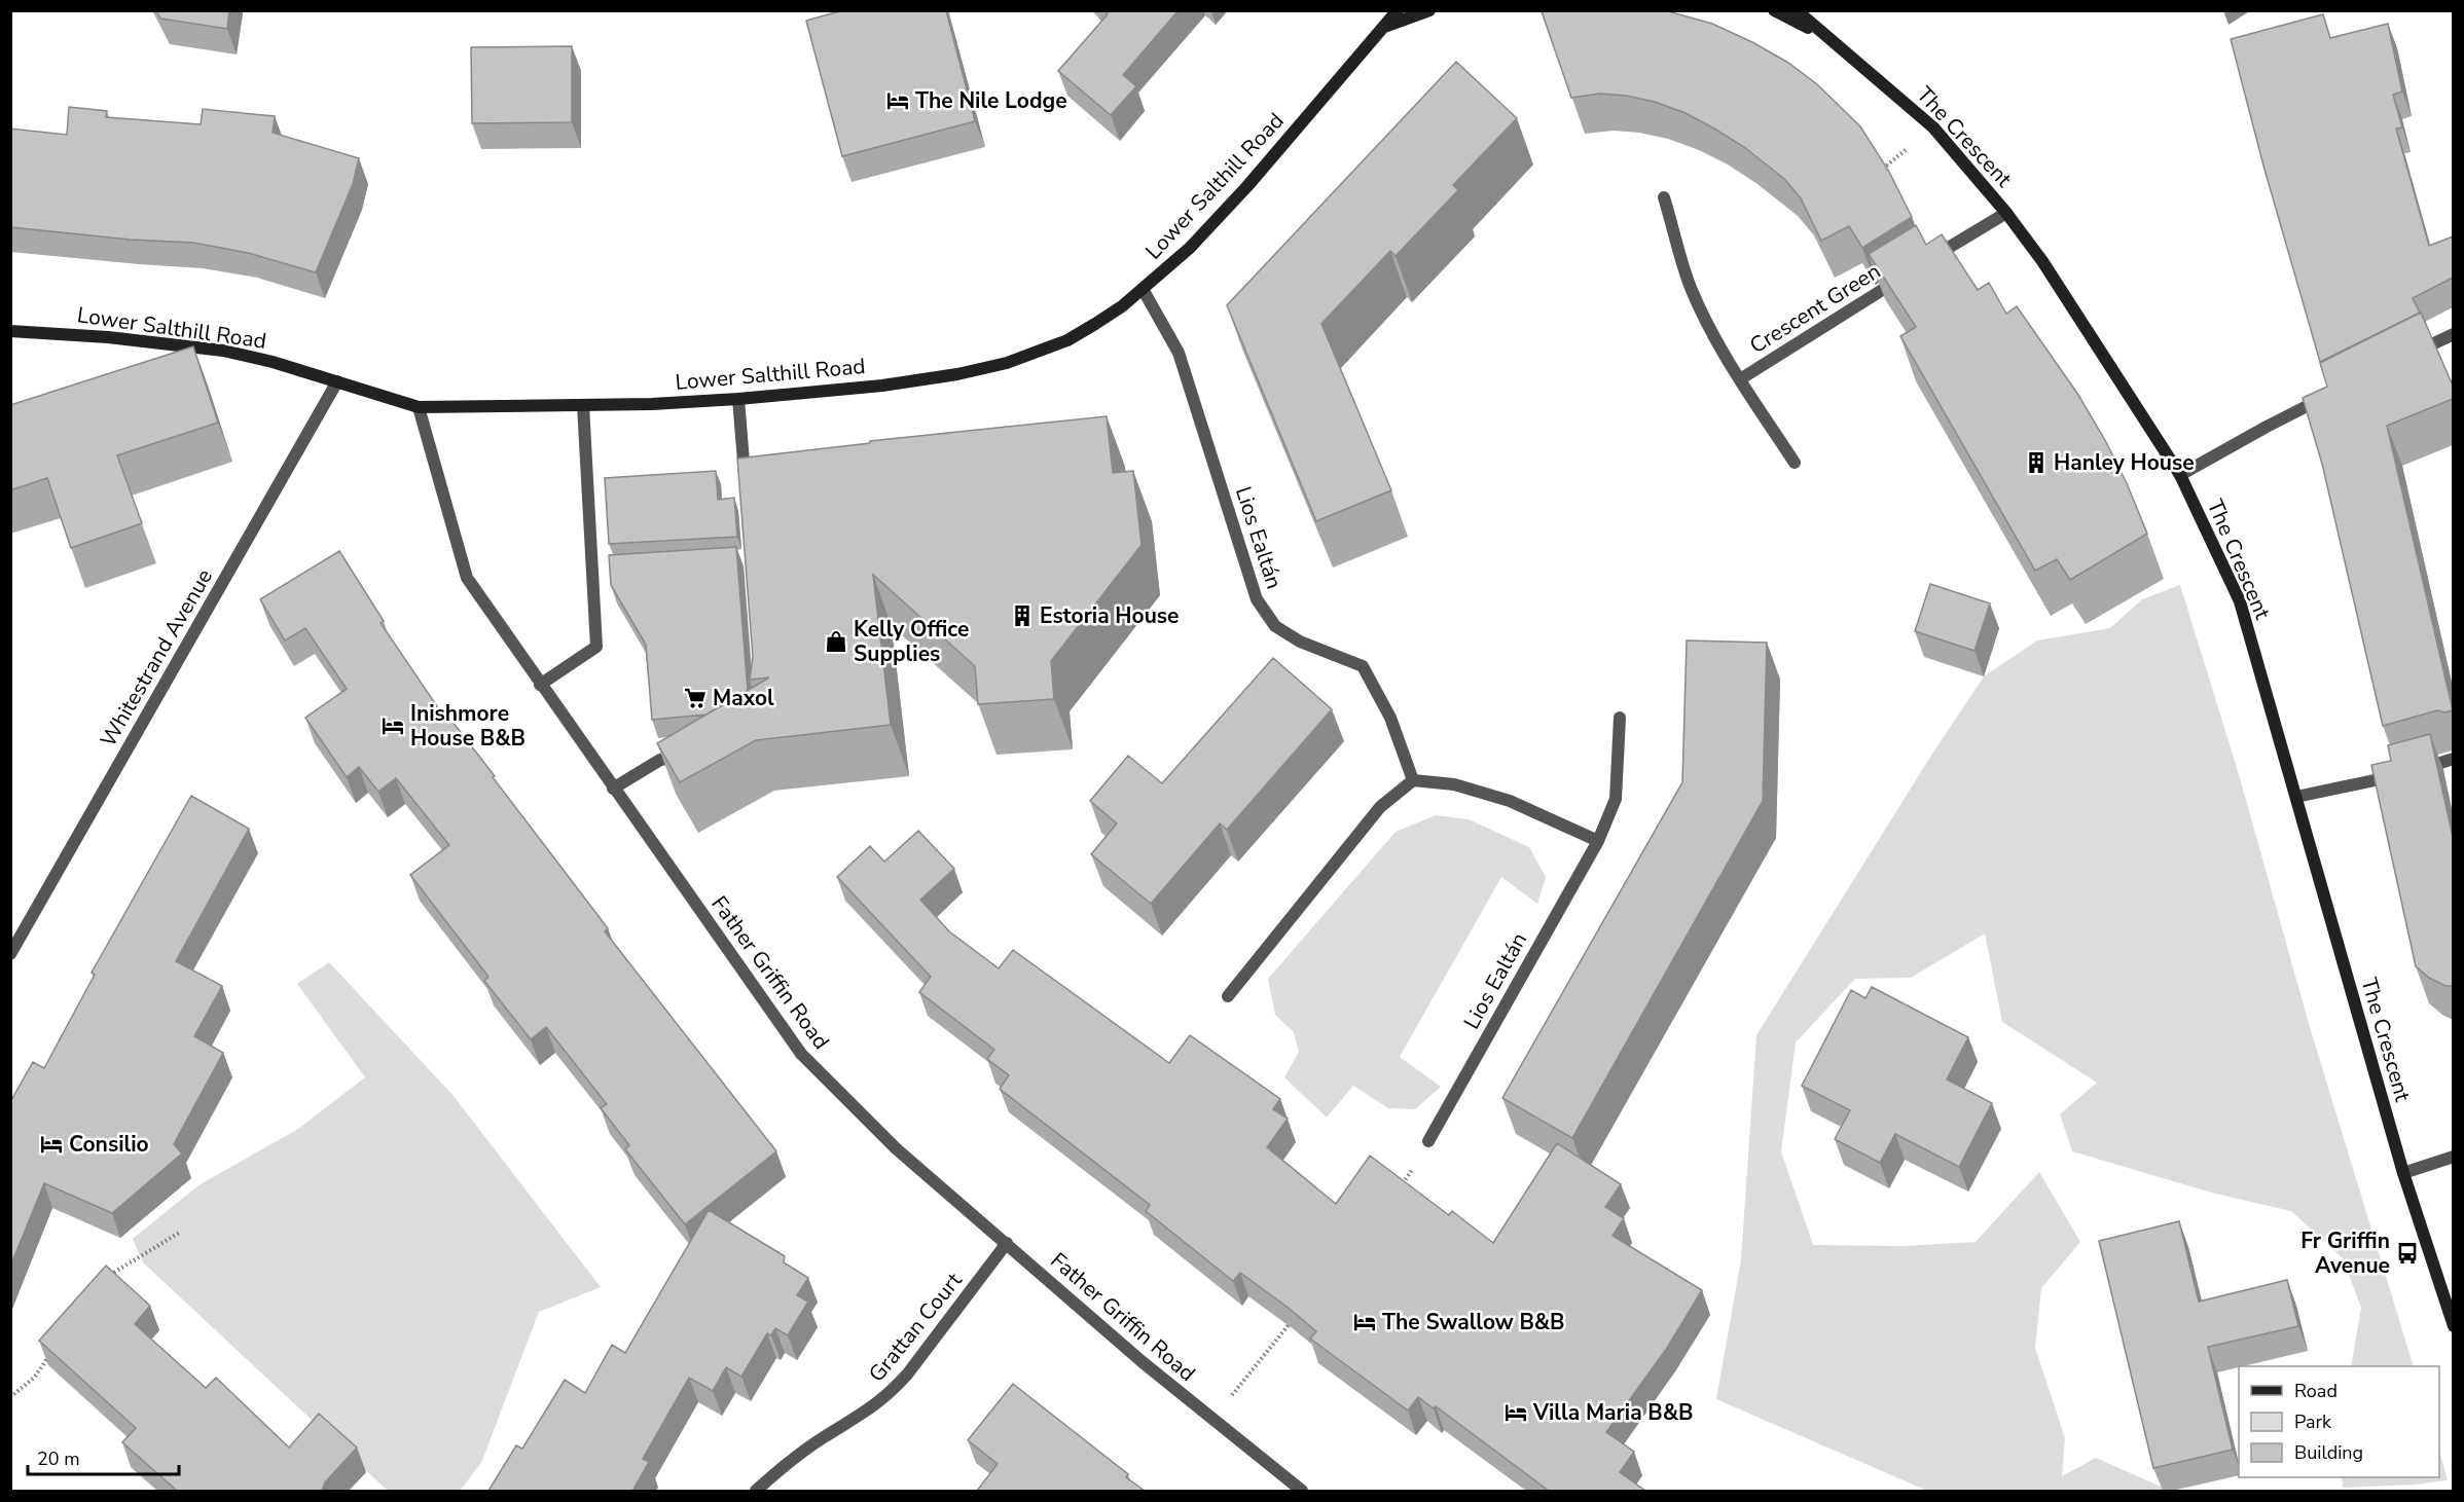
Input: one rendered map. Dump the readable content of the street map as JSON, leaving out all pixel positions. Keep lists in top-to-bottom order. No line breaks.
{"streets":{"main road":["The Crescent","Lower Salthill Road"],"street":["Crescent Green","Lios Ealtán","Whitestrand Avenue","Father Griffin Road","Grattan Court"]},"crossings":[["Lower Salthill Road","Lios Ealtán"],["Lower Salthill Road","Whitestrand Avenue"],["Lower Salthill Road","Father Griffin Road"],["Father Griffin Road","Grattan Court"]],"places":{"hotel":["The Nile Lodge","Inishmore House B&B","Consilio","The Swallow B&B","Villa Maria B&B"],"building":["Hanley House","Estoria House"],"shop":["Kelly Office Supplies"],"supermarket":["Maxol"],"bus stop":["Fr Griffin Avenue"]},"legend":["Road","Park","Building"],"scale_bar":"20 m"}
